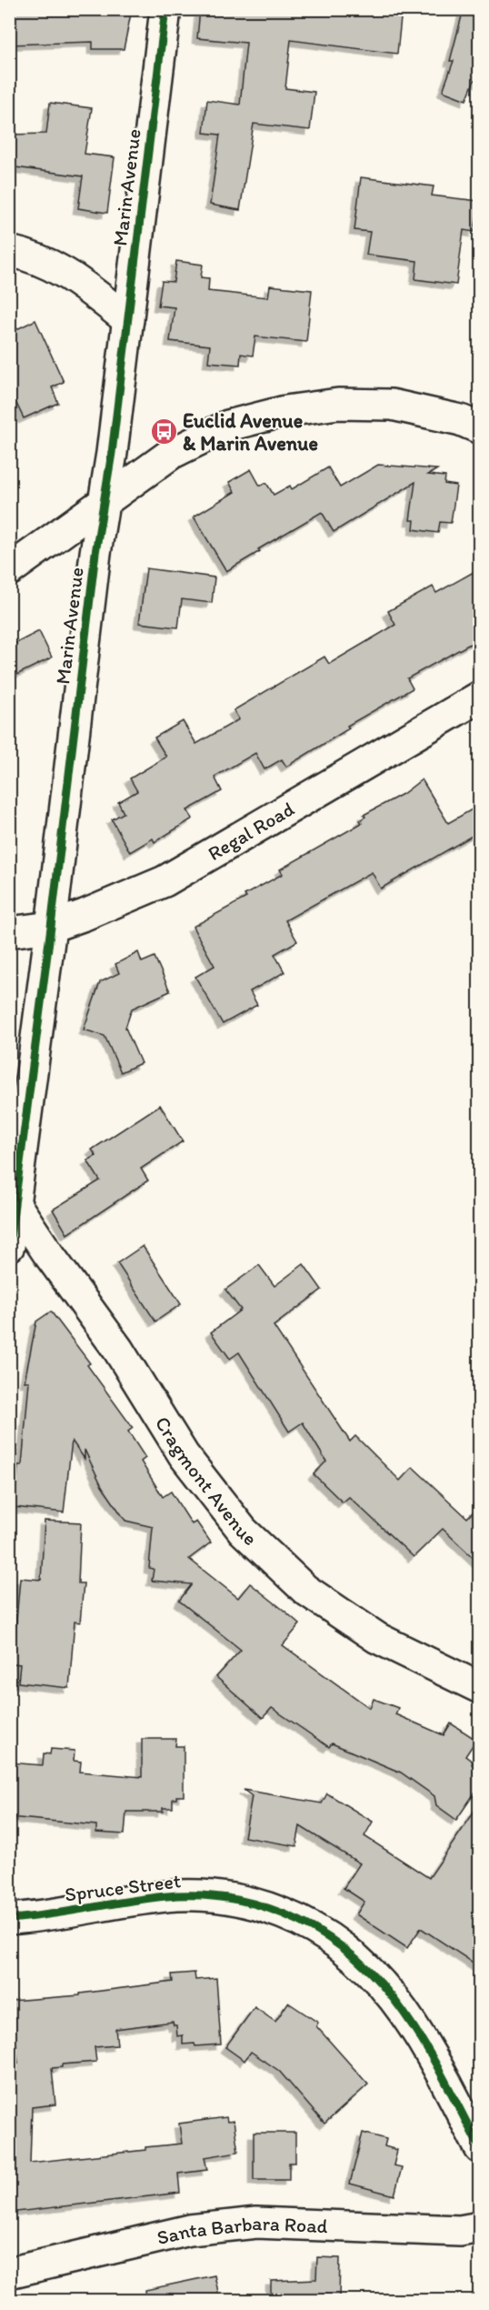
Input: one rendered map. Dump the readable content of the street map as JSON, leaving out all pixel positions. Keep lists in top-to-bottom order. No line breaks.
{"streets":{"street":["Marin Avenue","Regal Road","Cragmont Avenue","Spruce Street","Santa Barbara Road"]},"crossings":[["Marin Avenue","Regal Road"],["Marin Avenue","Cragmont Avenue"]],"places":{"bus stop":["Euclid Avenue & Marin Avenue"]}}
